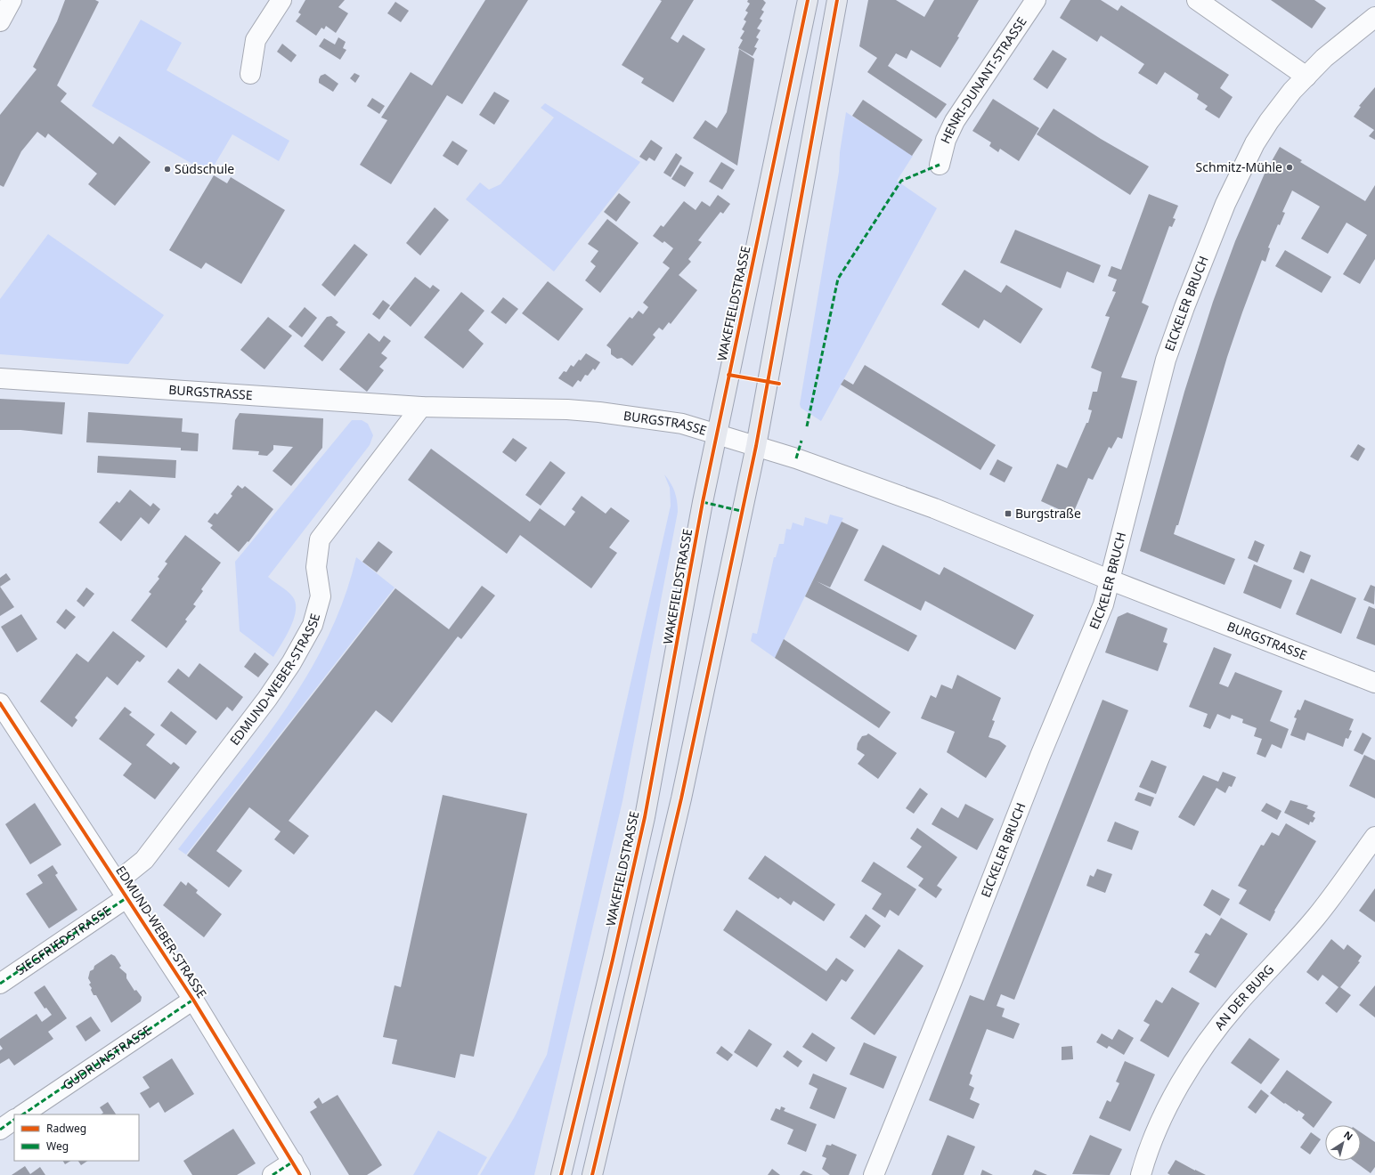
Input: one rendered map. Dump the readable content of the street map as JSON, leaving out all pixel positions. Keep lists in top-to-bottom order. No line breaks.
{"streets":{"main road":["WAKEFIELDSTRASSE"],"street":["HENRI-DUNANT-STRASSE","EICKELER BRUCH","BURGSTRASSE","EDMUND-WEBER-STRASSE","SIEGFRIEDSTRASSE","AN DER BURG","GUDRUNSTRASSE"]},"crossings":[["WAKEFIELDSTRASSE","BURGSTRASSE"],["EICKELER BRUCH","BURGSTRASSE"],["BURGSTRASSE","EDMUND-WEBER-STRASSE"],["EDMUND-WEBER-STRASSE","SIEGFRIEDSTRASSE"],["EDMUND-WEBER-STRASSE","GUDRUNSTRASSE"]],"places":{"other":["Schmitz-Mühle","Südschule"],"transit":["Burgstraße"]},"legend":["Radweg","Weg"],"north":"top right"}
